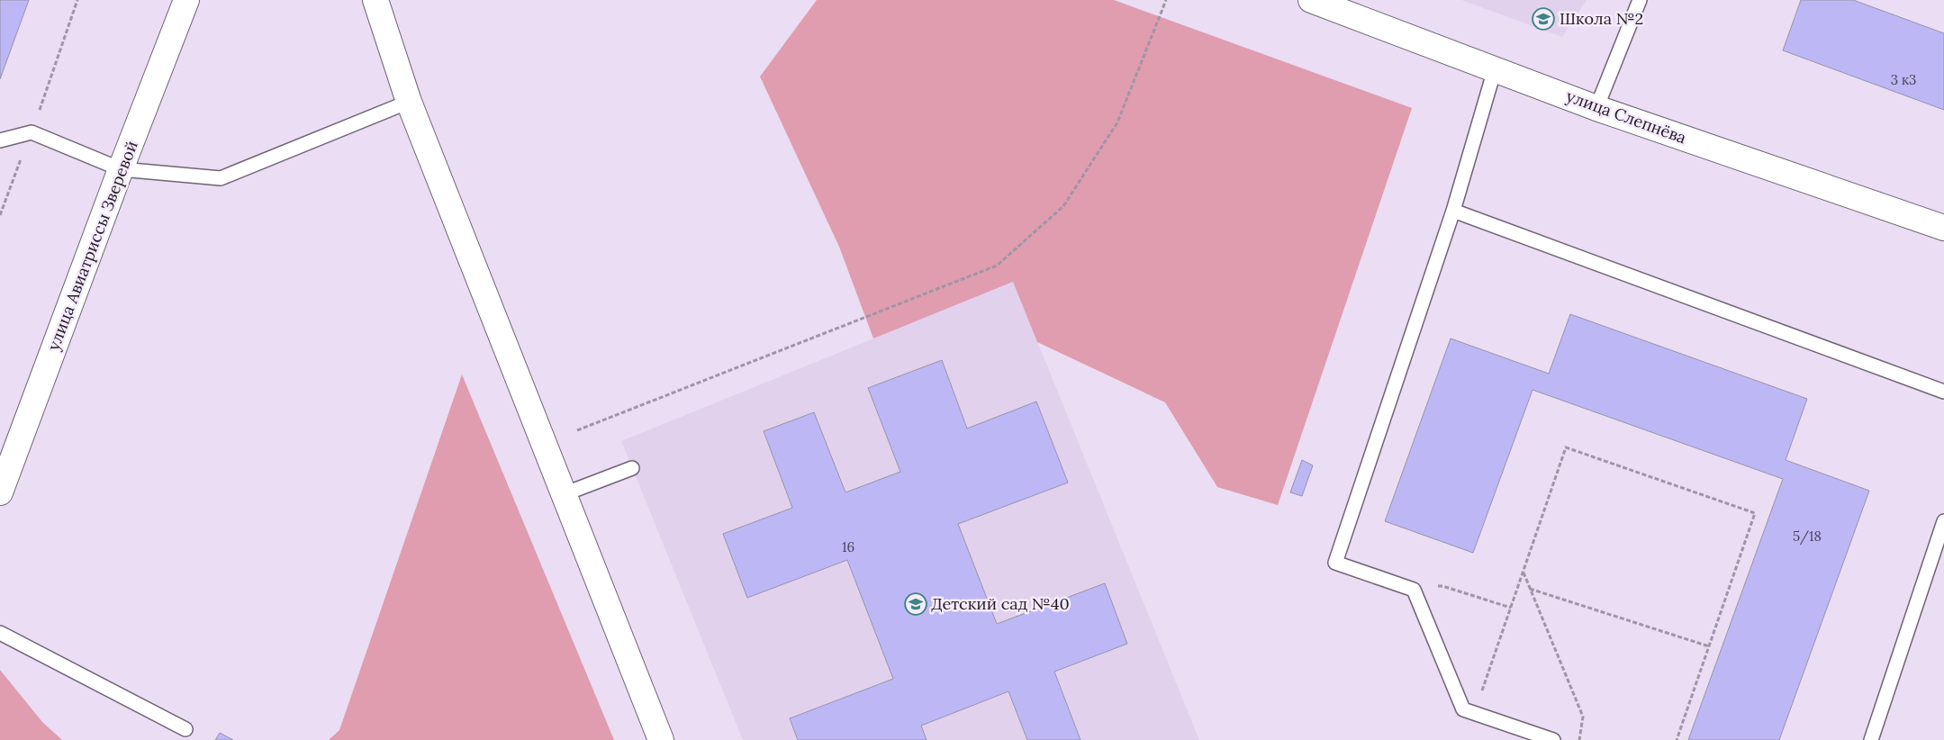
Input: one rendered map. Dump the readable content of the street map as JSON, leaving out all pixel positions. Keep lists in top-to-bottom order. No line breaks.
{"streets":{"street":["улица Слепнёва","улица Авиатриссы Зверевой"]},"places":{"school or university":["Школа №2","Детский сад №40"]},"house_numbers":["3 к3","5/18","16"]}
